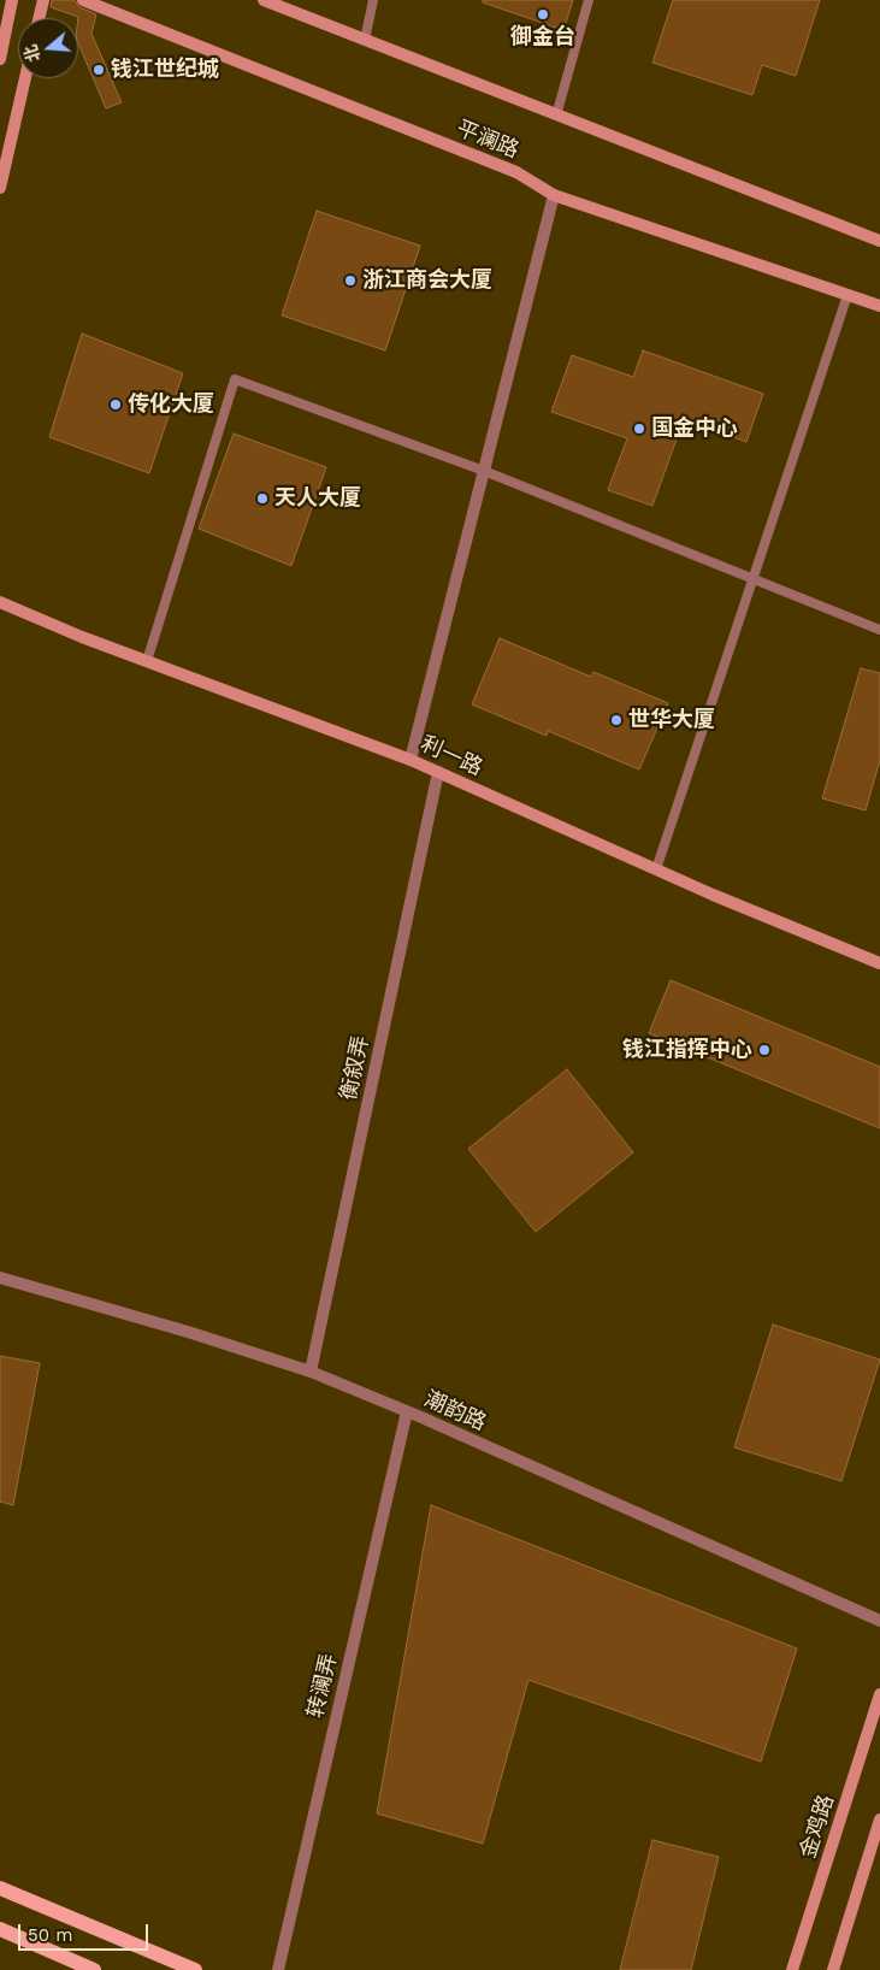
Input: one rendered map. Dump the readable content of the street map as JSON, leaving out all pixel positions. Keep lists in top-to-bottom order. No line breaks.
{"streets":{"main road":["平澜路","利一路","金鸡路"],"street":["衡叙弄","潮韵路","转澜弄"]},"crossings":[["利一路","衡叙弄"],["衡叙弄","潮韵路"],["潮韵路","转澜弄"]],"places":["御金台","钱江世纪城","浙江商会大厦","传化大厦","国金中心","天人大厦","世华大厦","钱江指挥中心"],"scale_bar":"50 m","north":"left"}
